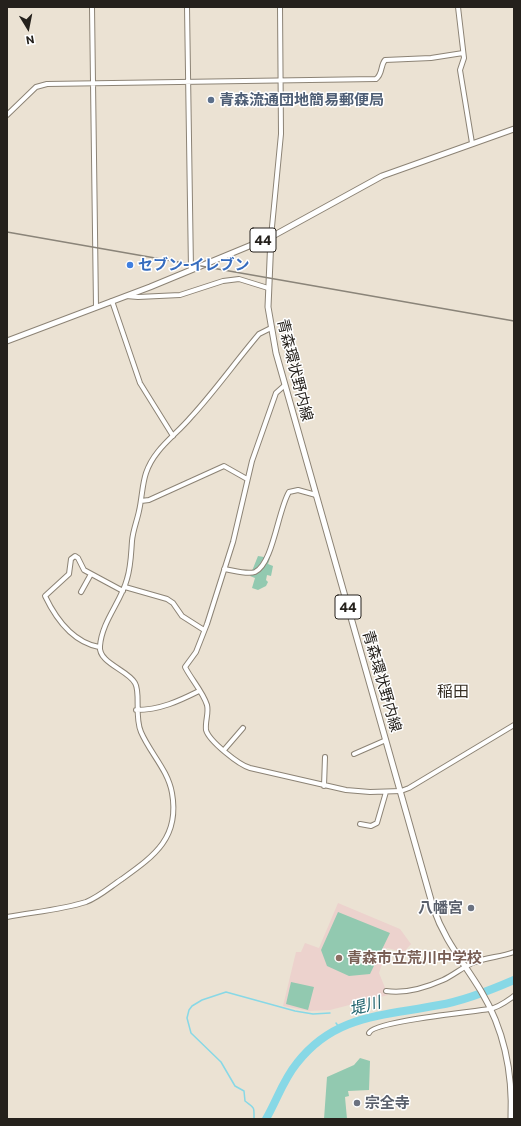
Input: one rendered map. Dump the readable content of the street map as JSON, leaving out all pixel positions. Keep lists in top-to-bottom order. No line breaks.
{"streets":{"main road":["44","青森環状野内線"]},"crossings":[["44","青森環状野内線"]],"districts":["稲田"],"water":["堤川"],"places":["青森流通団地簡易郵便局","セブン-イレブン","八幡宮","青森市立荒川中学校","宗全寺"],"north":"bottom"}
